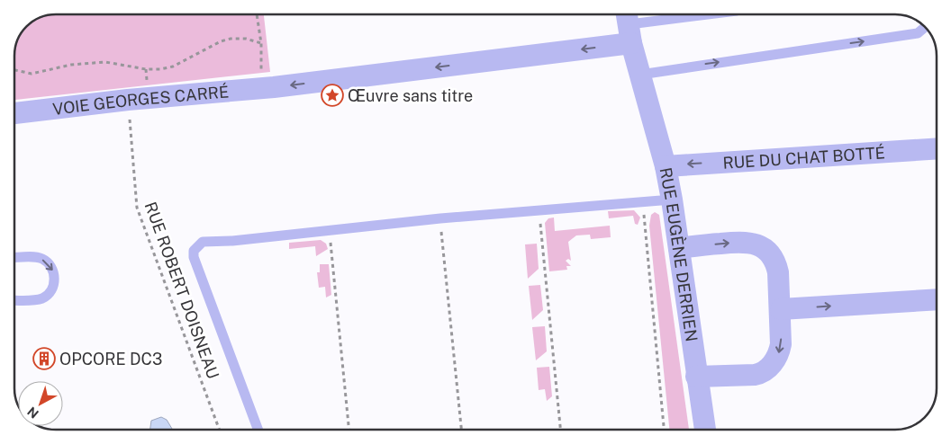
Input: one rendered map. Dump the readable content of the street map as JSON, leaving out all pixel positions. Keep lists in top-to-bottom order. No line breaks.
{"streets":{"street":["VOIE GEORGES CARRÉ","RUE DU CHAT BOTTÉ","RUE EUGÈNE DERRIEN"],"path":["RUE ROBERT DOISNEAU"]},"crossings":[["VOIE GEORGES CARRÉ","RUE EUGÈNE DERRIEN"],["VOIE GEORGES CARRÉ","RUE ROBERT DOISNEAU"],["RUE DU CHAT BOTTÉ","RUE EUGÈNE DERRIEN"]],"one_way":["VOIE GEORGES CARRÉ"],"places":{"place":["Œuvre sans titre"],"building":["OPCORE DC3"]},"north":"bottom left"}
